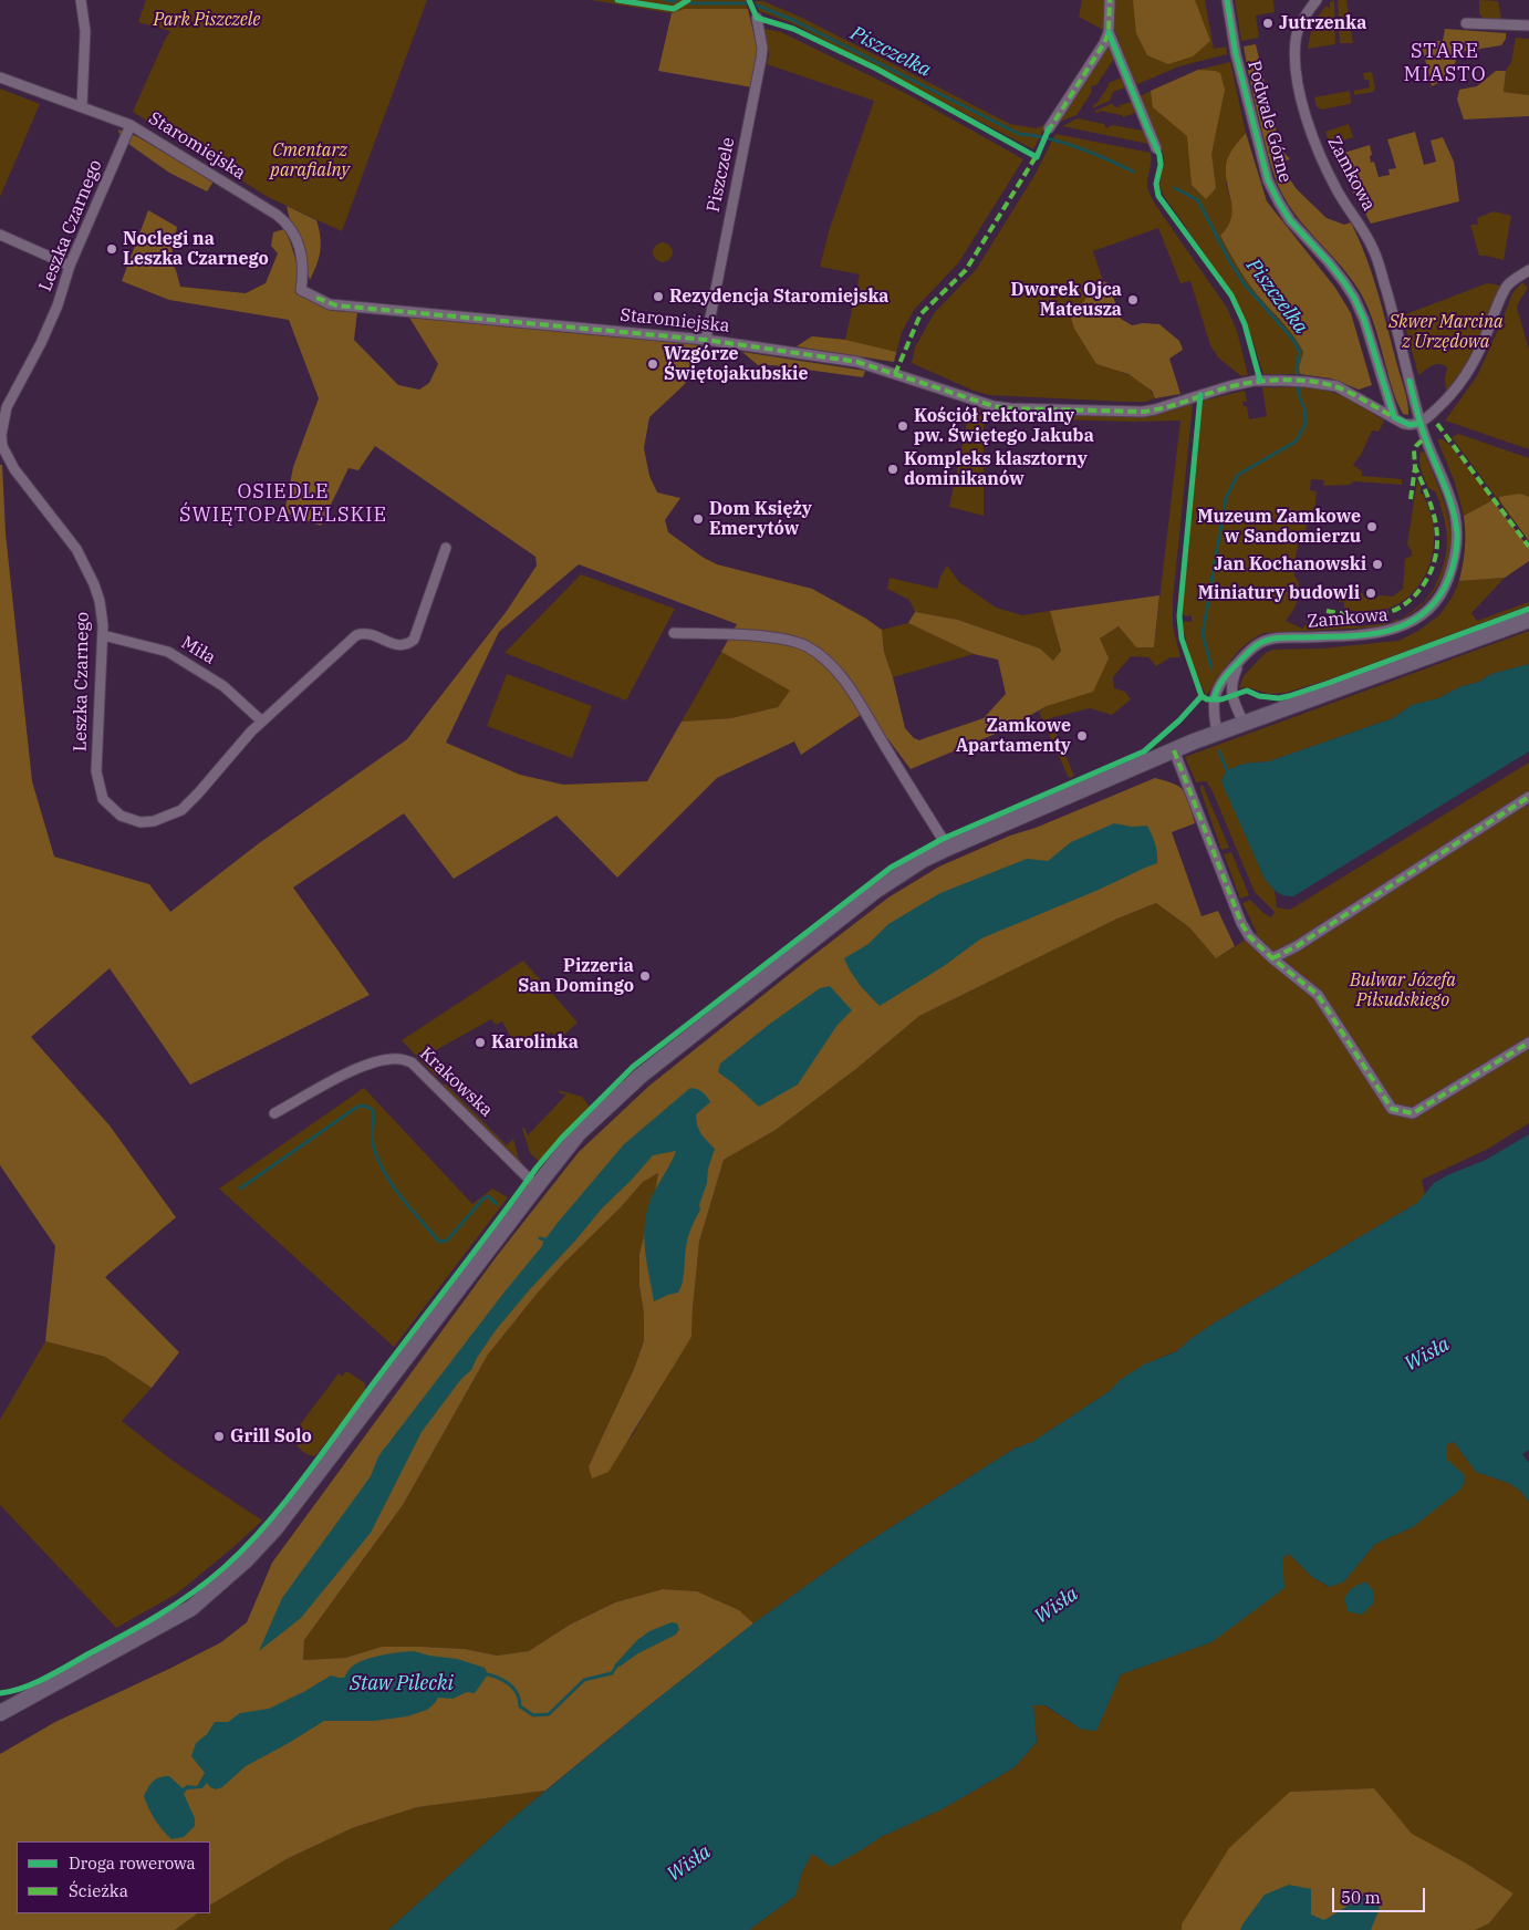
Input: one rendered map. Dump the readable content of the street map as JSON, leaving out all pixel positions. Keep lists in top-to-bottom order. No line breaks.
{"streets":{"street":["Podwale Górne","Staromiejska","Zamkowa","Piszczele","Leszka Czarnego","Miła","Krakowska"]},"crossings":[["Podwale Górne","Staromiejska"],["Staromiejska","Zamkowa"],["Staromiejska","Piszczele"],["Staromiejska","Leszka Czarnego"],["Leszka Czarnego","Miła"]],"districts":["STARE MIASTO","OSIEDLE ŚWIĘTOPAWELSKIE"],"water":["Piszczelka","Wisła","Staw Pilecki"],"parks":["Park Piszczele","Cmentarz parafialny","Skwer Marcina z Urzędowa","Bulwar Józefa Piłsudskiego"],"places":["Jutrzenka","Noclegi na Leszka Czarnego","Rezydencja Staromiejska","Dworek Ojca Mateusza","Wzgórze Świętojakubskie","Kościół rektoralny pw. Świętego Jakuba","Kompleks klasztorny dominikanów","Dom Księży Emerytów","Muzeum Zamkowe w Sandomierzu","Jan Kochanowski","Miniatury budowli","Zamkowe Apartamenty","Pizzeria San Domingo","Karolinka","Grill Solo"],"legend":["Droga rowerowa","Ścieżka"],"scale_bar":"50 m"}
